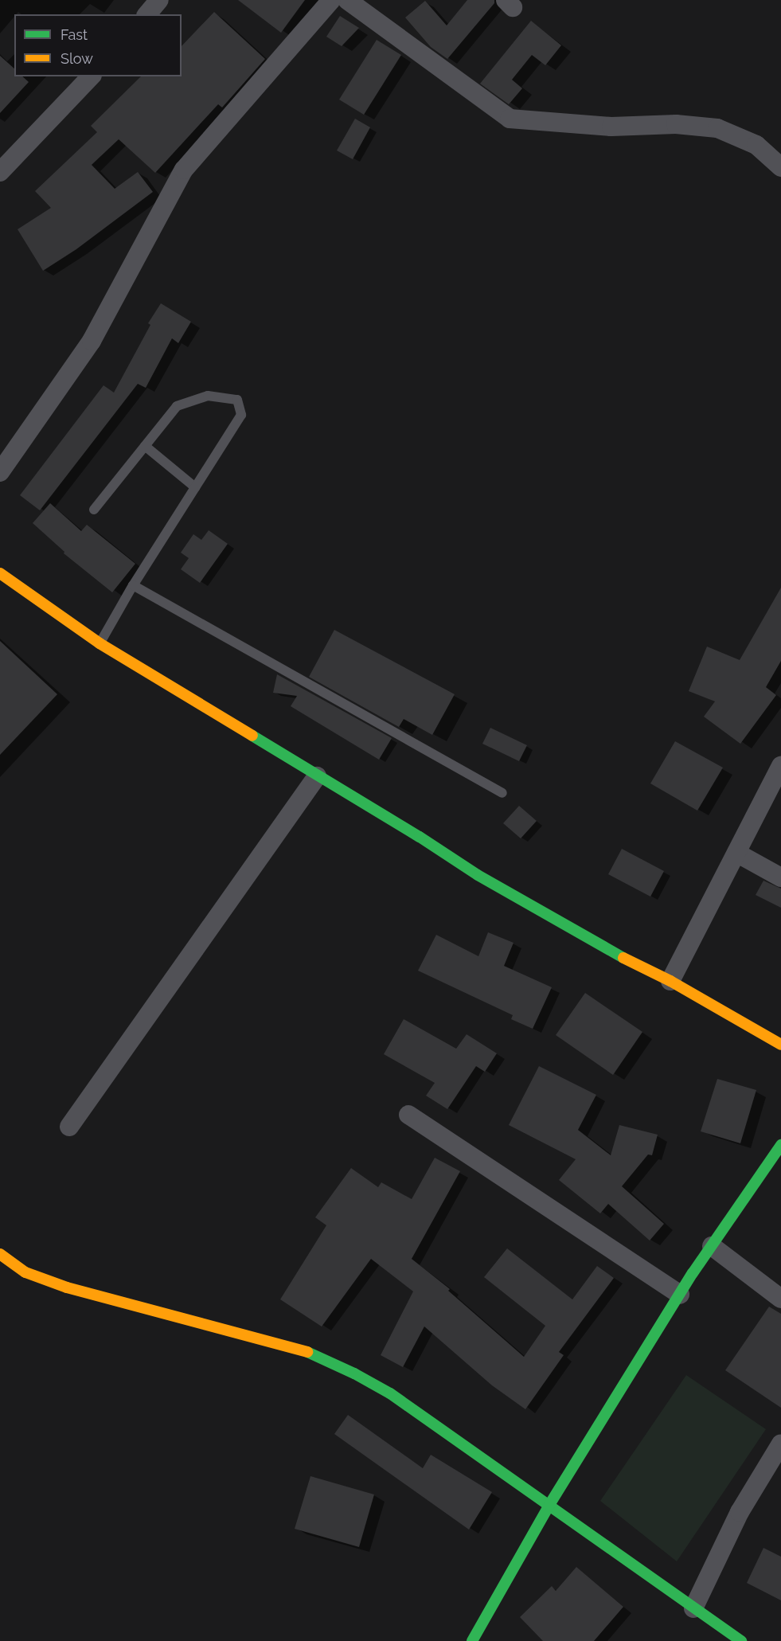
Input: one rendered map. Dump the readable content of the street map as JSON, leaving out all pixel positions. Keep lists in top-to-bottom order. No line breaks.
{"legend":["Fast","Slow"]}
